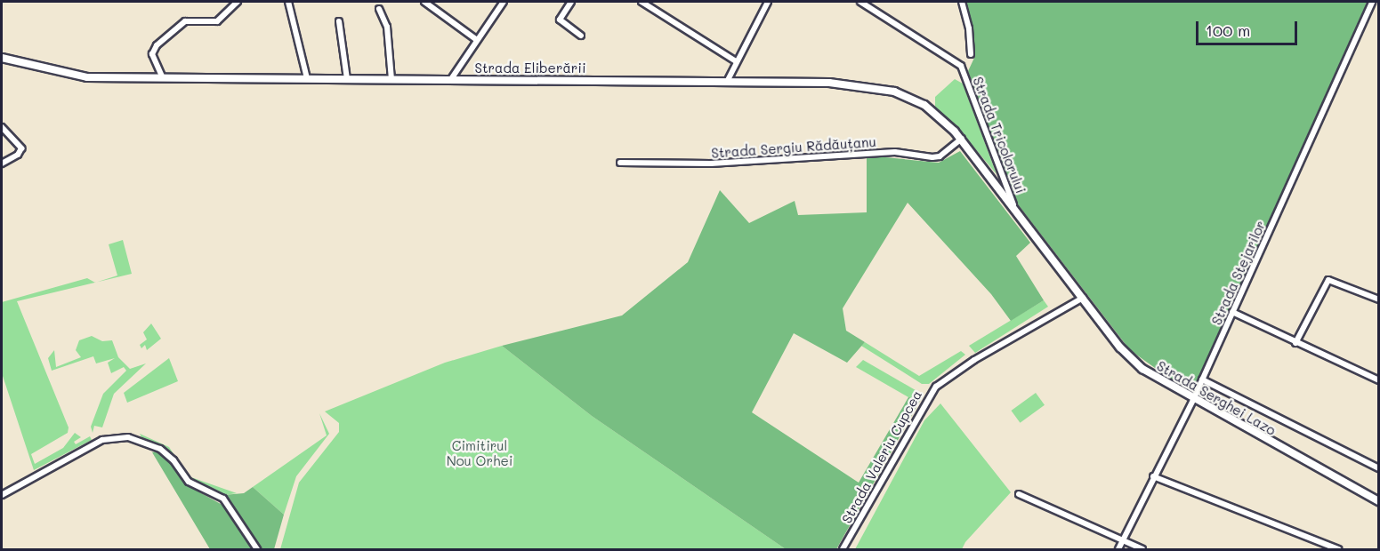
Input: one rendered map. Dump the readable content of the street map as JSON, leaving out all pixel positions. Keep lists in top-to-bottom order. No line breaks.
{"streets":{"street":["Strada Eliberării","Strada Tricolorului","Strada Sergiu Rădăuțanu","Strada Stejarilor","Strada Serghei Lazo","Strada Valeriu Cupcea"]},"crossings":[["Strada Eliberării","Strada Tricolorului"],["Strada Eliberării","Strada Sergiu Rădăuțanu"],["Strada Eliberării","Strada Serghei Lazo"],["Strada Tricolorului","Strada Serghei Lazo"],["Strada Stejarilor","Strada Serghei Lazo"],["Strada Serghei Lazo","Strada Valeriu Cupcea"]],"parks":["Cimitirul Nou Orhei"],"scale_bar":"100 m"}
